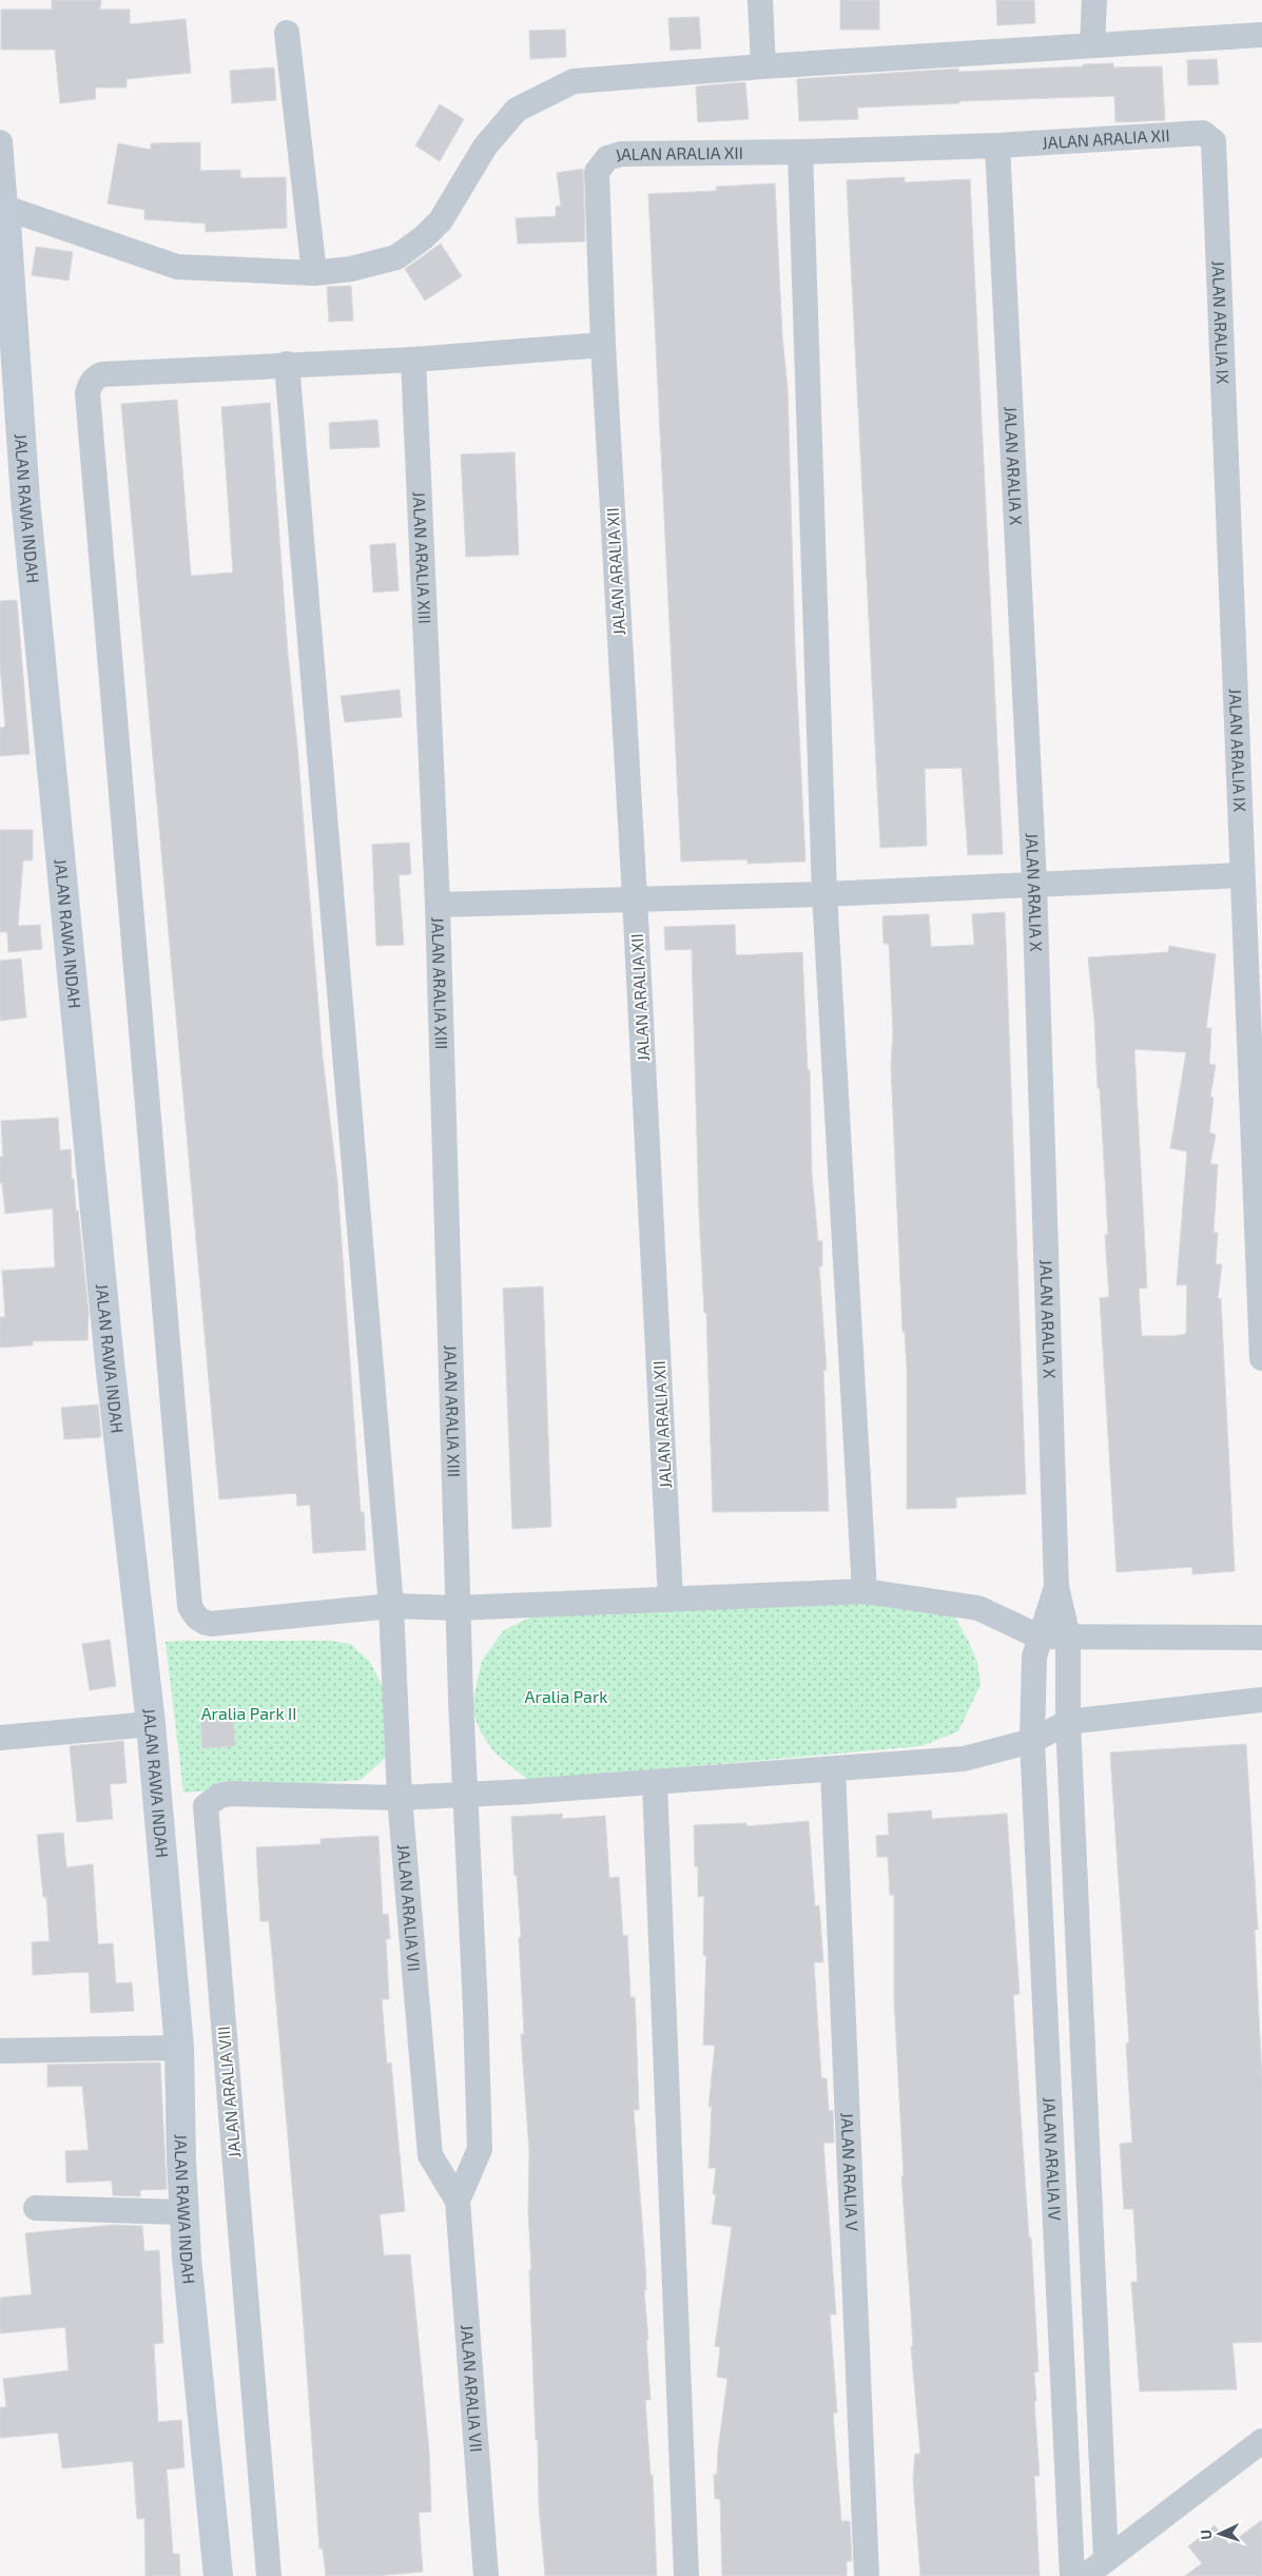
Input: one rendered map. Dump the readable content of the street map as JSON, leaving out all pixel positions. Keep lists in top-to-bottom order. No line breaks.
{"streets":{"street":["JALAN ARALIA XII","JALAN ARALIA IX","JALAN ARALIA X","JALAN RAWA INDAH","JALAN ARALIA XIII","JALAN ARALIA VII","JALAN ARALIA VIII","JALAN ARALIA IV","JALAN ARALIA V"]},"crossings":[["JALAN ARALIA XII","JALAN ARALIA IX"],["JALAN ARALIA XII","JALAN ARALIA X"],["JALAN ARALIA X","JALAN ARALIA IV"],["JALAN ARALIA XIII","JALAN ARALIA VII"],["JALAN ARALIA VII","JALAN ARALIA VIII"]],"parks":["Aralia Park","Aralia Park II"],"north":"left"}
